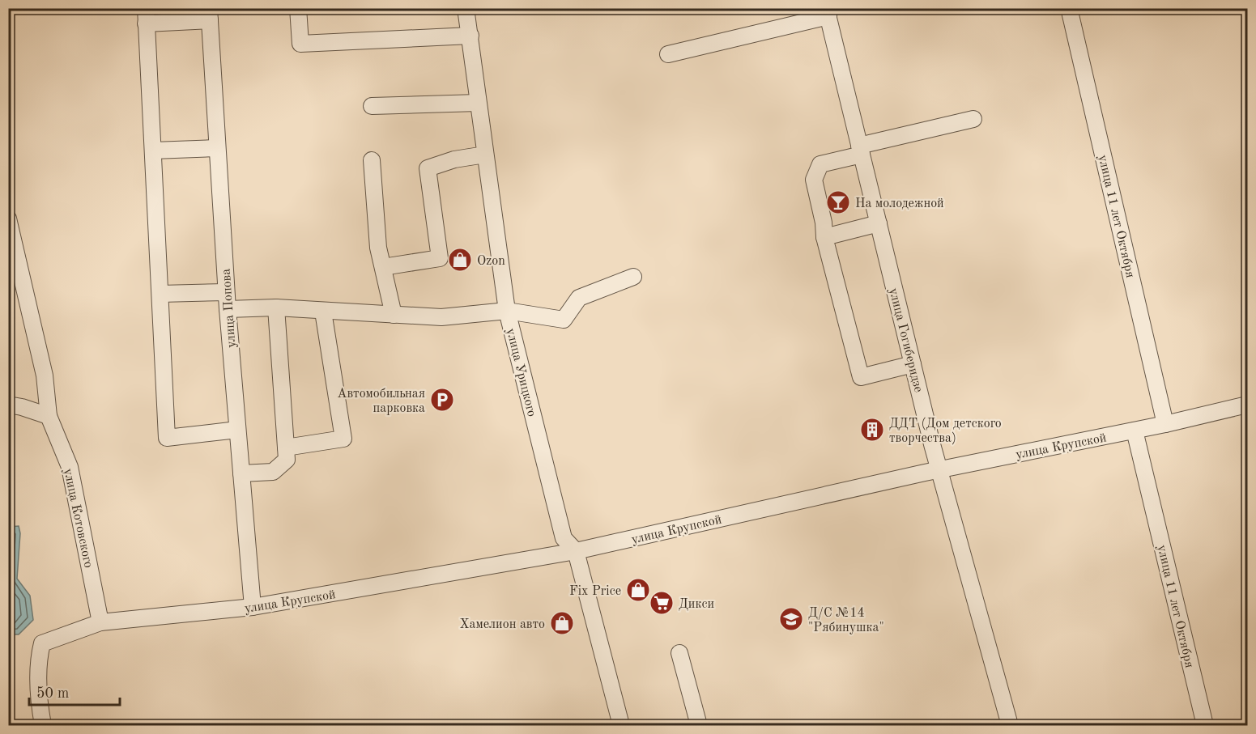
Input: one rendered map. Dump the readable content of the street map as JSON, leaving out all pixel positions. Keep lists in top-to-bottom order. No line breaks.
{"streets":{"street":["улица 11 лет Октября","улица Попова","улица Гогиберидзе","улица Урицкого","улица Крупской","улица Котовского"]},"crossings":[["улица 11 лет Октября","улица Крупской"],["улица Попова","улица Крупской"],["улица Гогиберидзе","улица Крупской"],["улица Урицкого","улица Крупской"],["улица Крупской","улица Котовского"]],"places":{"bar":["На молодежной"],"shop":["Ozon","Fix Price","Хамелион авто"],"parking":["Автомобильная парковка"],"building":["ДДТ (Дом детского творчества)"],"supermarket":["Дикси"],"school or university":["Д/С №14 \"Рябинушка\""]},"scale_bar":"50 m"}
